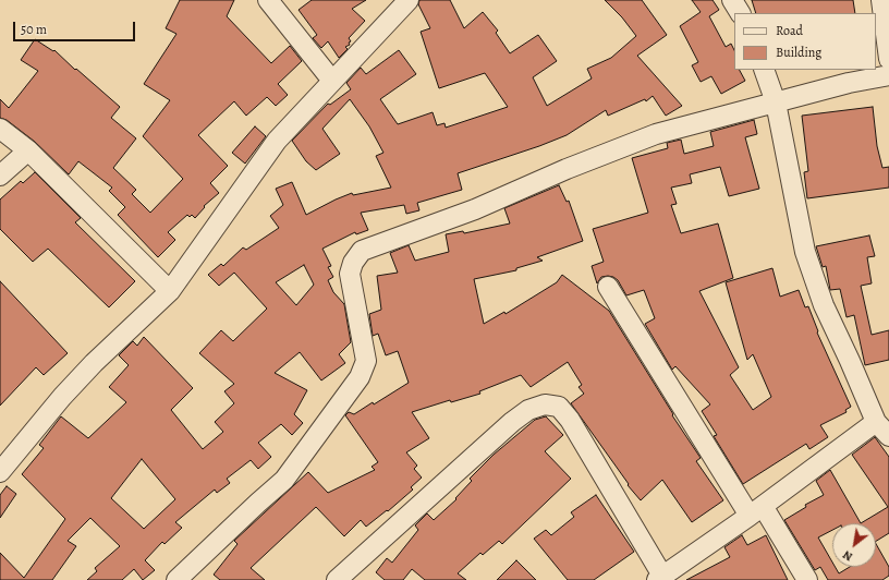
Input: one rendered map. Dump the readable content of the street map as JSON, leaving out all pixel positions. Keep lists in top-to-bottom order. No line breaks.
{"legend":["Road","Building"],"scale_bar":"50 m","north":"bottom left"}
